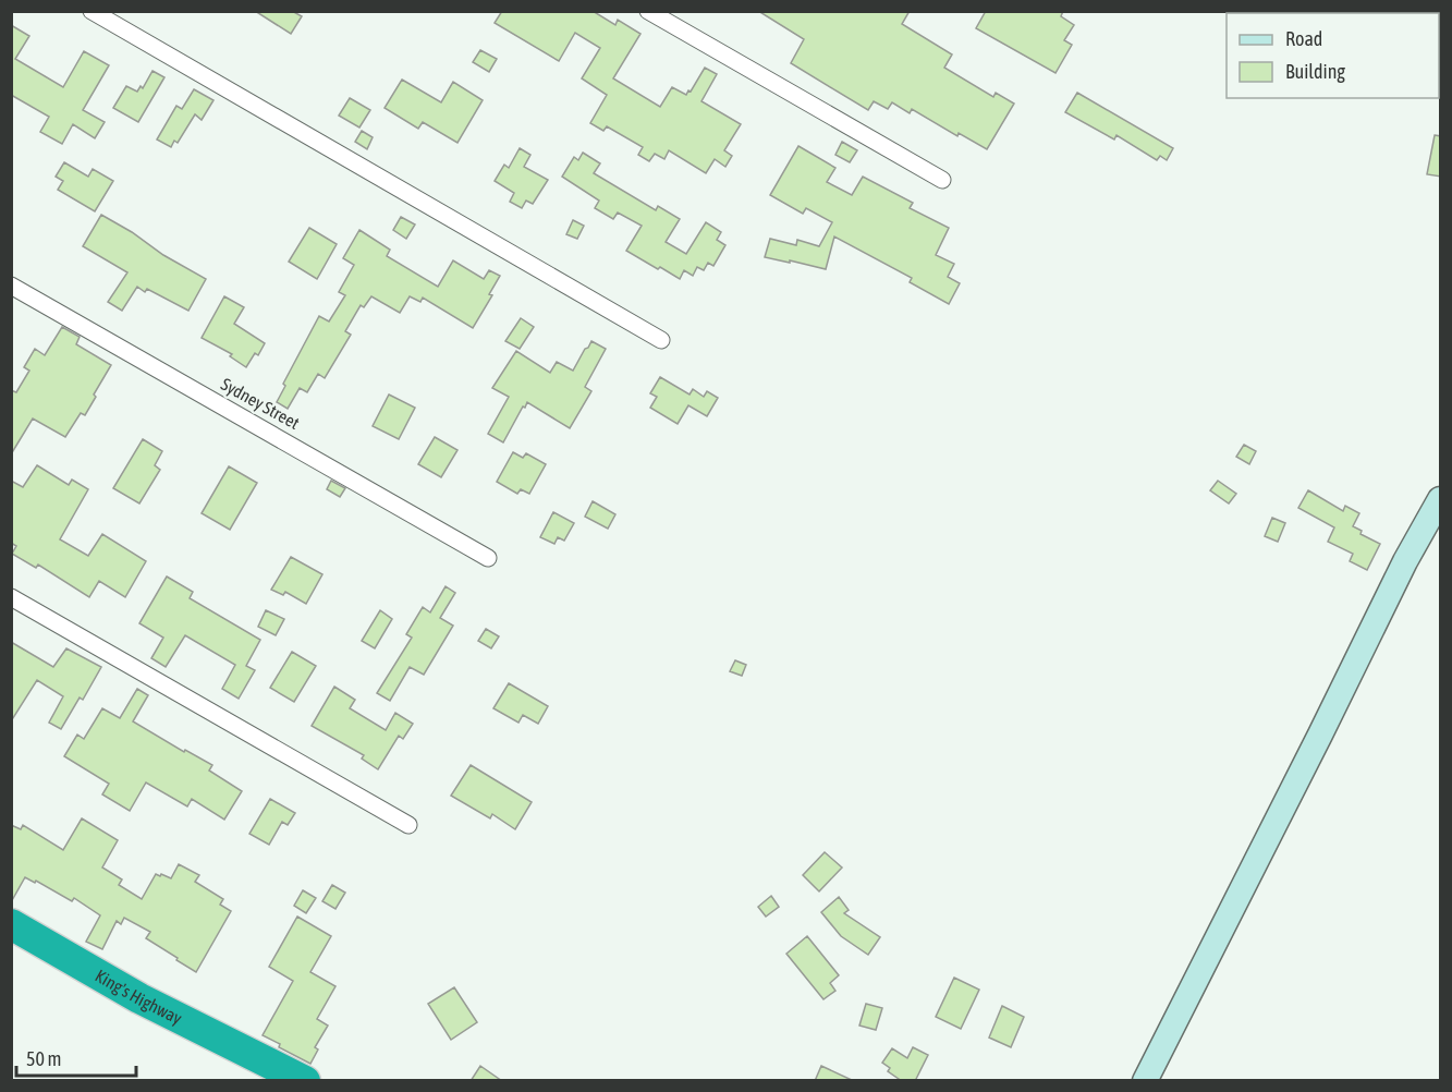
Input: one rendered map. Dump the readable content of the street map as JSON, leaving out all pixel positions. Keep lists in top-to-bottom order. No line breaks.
{"streets":{"highway":["King's Highway"],"street":["Sydney Street"]},"legend":["Road","Building"],"scale_bar":"50 m"}
